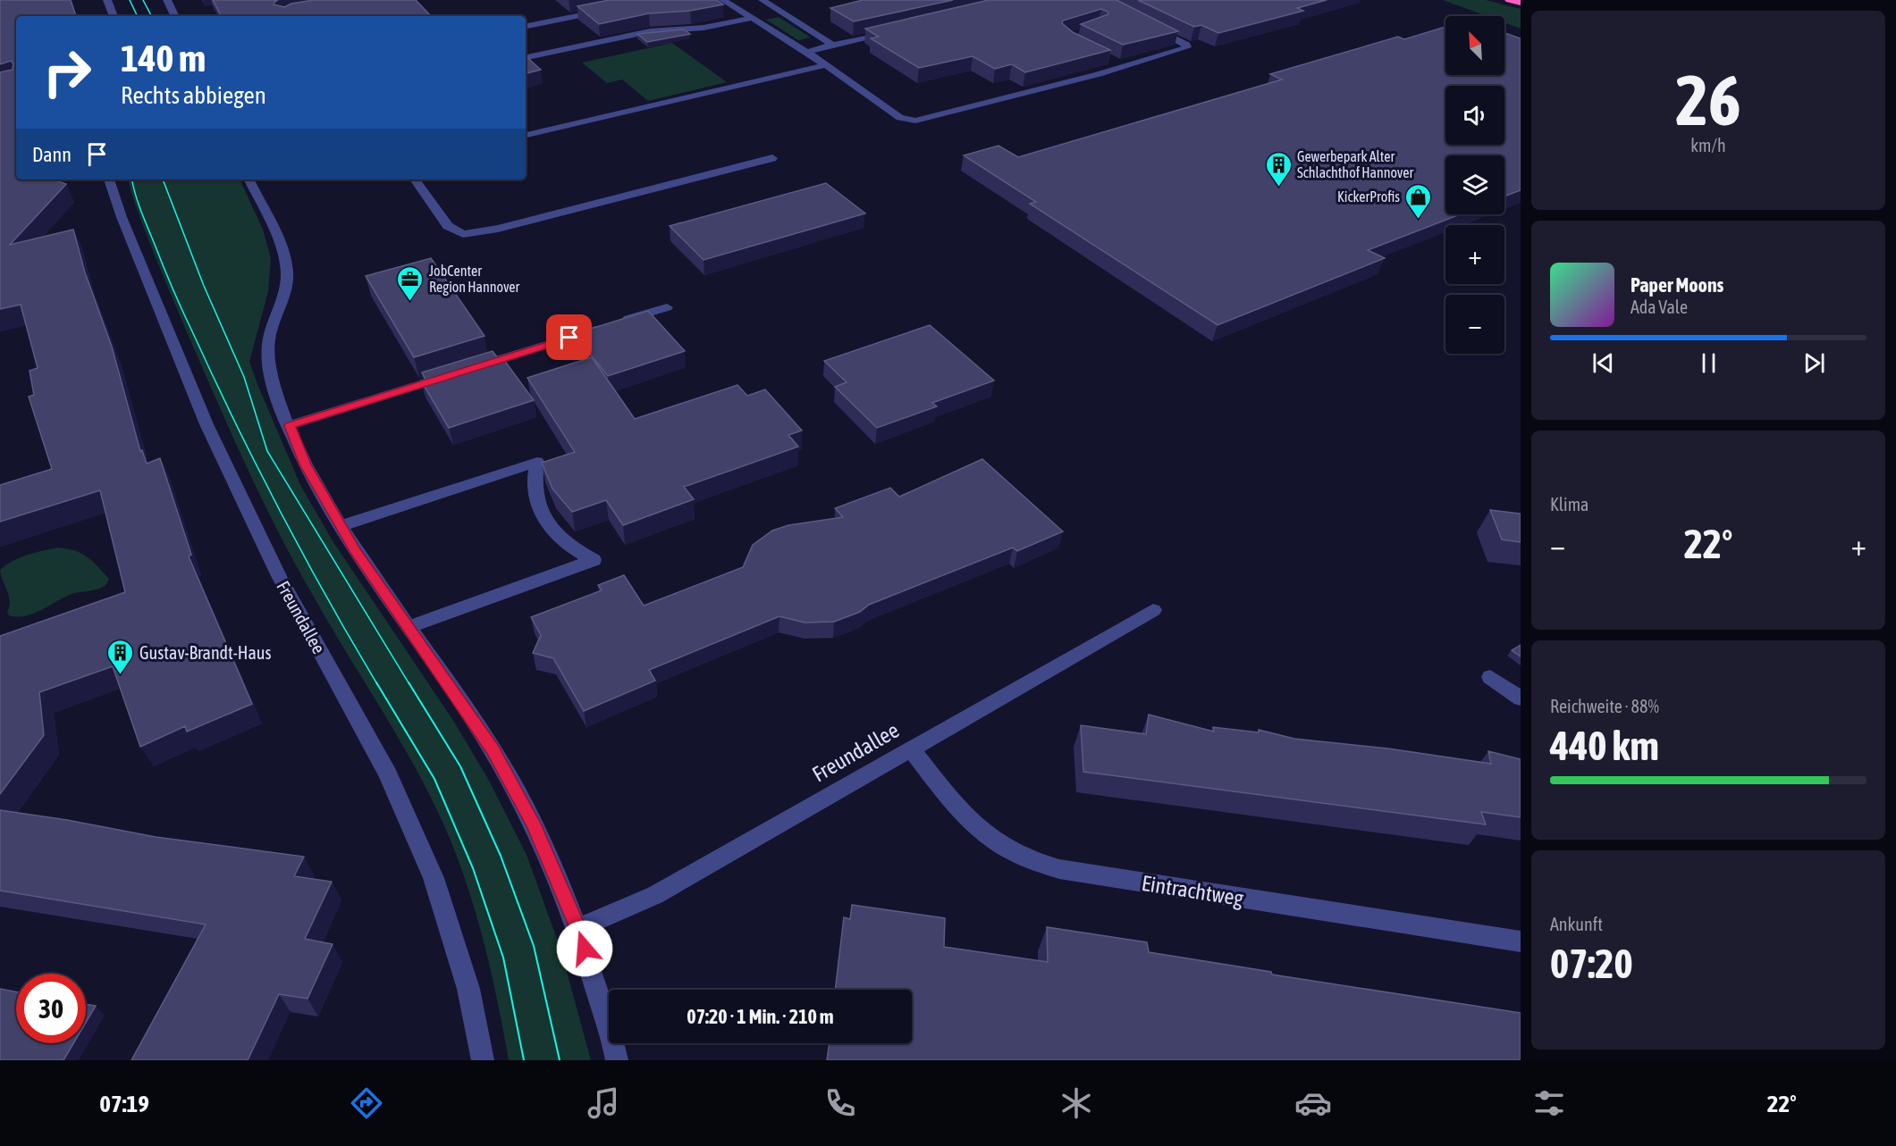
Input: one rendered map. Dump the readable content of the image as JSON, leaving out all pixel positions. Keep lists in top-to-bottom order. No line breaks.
{"streets":{"street":["Freundallee","Eintrachtweg"]},"crossings":[["Freundallee","Eintrachtweg"]],"places":{"building":["Gewerbepark Alter Schlachthof Hannover","Gustav-Brandt-Haus"],"shop":["KickerProfis"],"office":["JobCenter Region Hannover"]},"north":"top left","page":{"tile":[["26","km/h"],"Klima",["Reichweite · 88%","440 km"],["Ankunft","07:20"]],"map_buttons":["+","−"],"turn":["140 m","Rechts abbiegen"],"then":"Dann","song":["Paper Moons","Ada Vale"],"heat":["−","22°","+"],"limit":"30","trip":"07:20 · 1 Min. · 210 m","tabs":["07:19","22°"]}}
